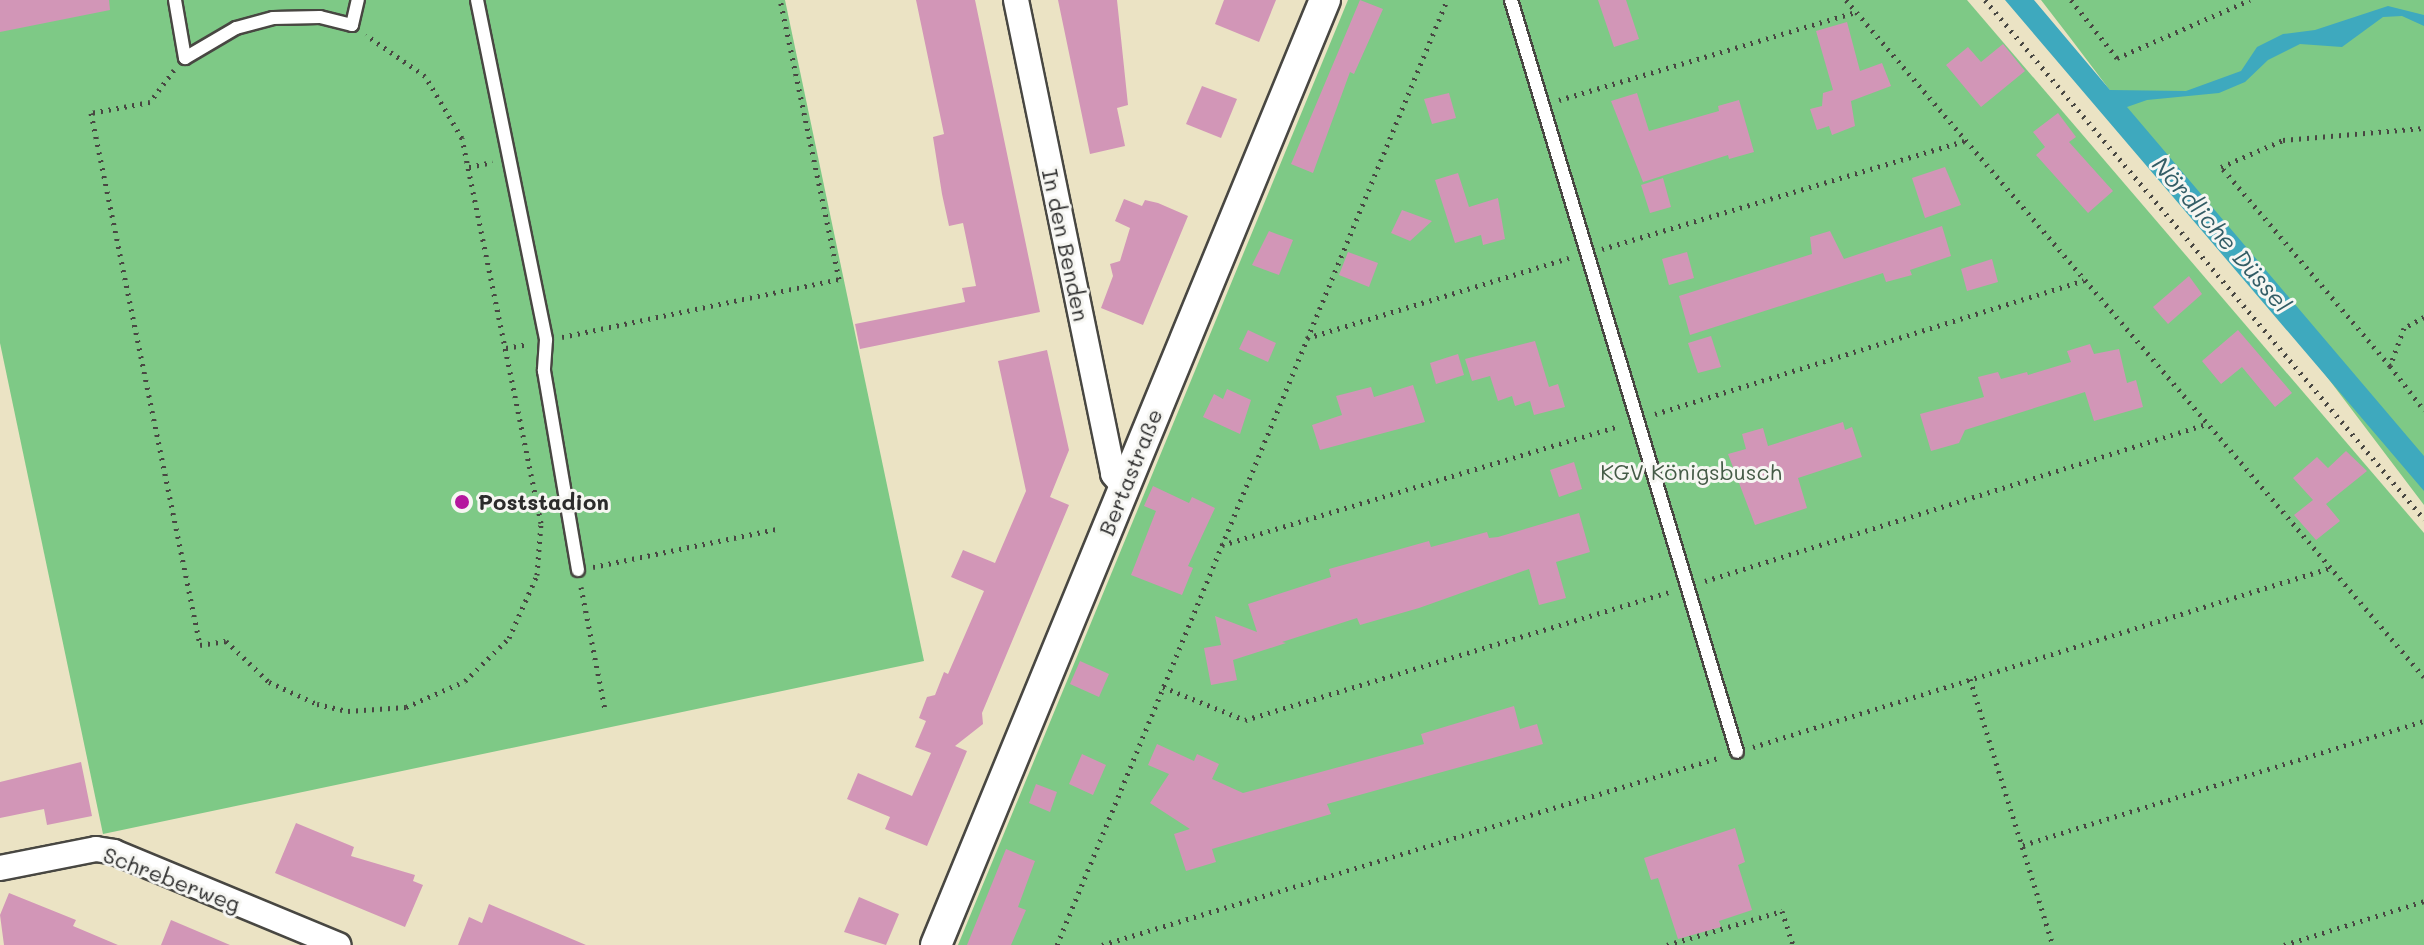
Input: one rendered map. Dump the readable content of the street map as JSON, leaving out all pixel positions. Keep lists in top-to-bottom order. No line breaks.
{"streets":{"street":["In den Benden","Bertastraße","Schreberweg"]},"crossings":[["In den Benden","Bertastraße"]],"water":["Nördliche Düssel"],"parks":["KGV Königsbusch"],"places":["Poststadion"]}
